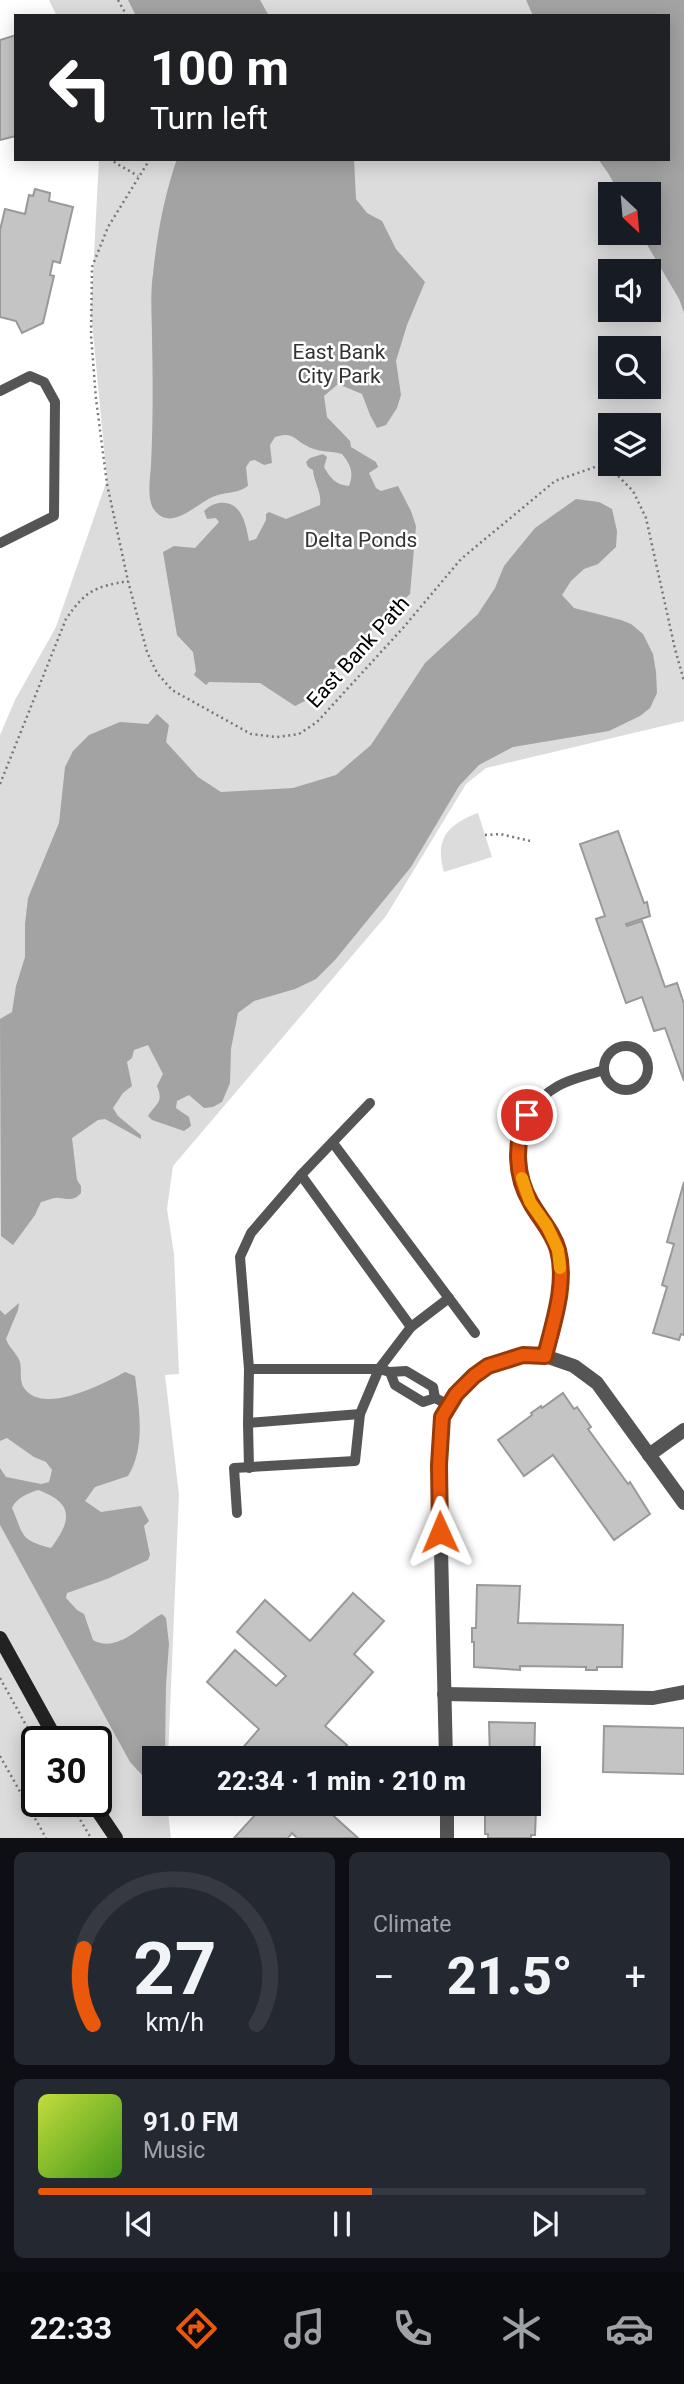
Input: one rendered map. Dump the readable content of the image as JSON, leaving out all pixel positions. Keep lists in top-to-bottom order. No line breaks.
{"streets":{"path":["East Bank Path"]},"parks":["East Bank City Park","Delta Ponds"],"north":"bottom right","page":{"turn":["100 m","Turn left"],"limit":"30","trip":"22:34 · 1 min · 210 m","tile":"Climate","heat":["−","21.5°","+"],"song":["91.0 FM","Music"],"tabs":"22:33","gauge":["27","km/h"]}}
